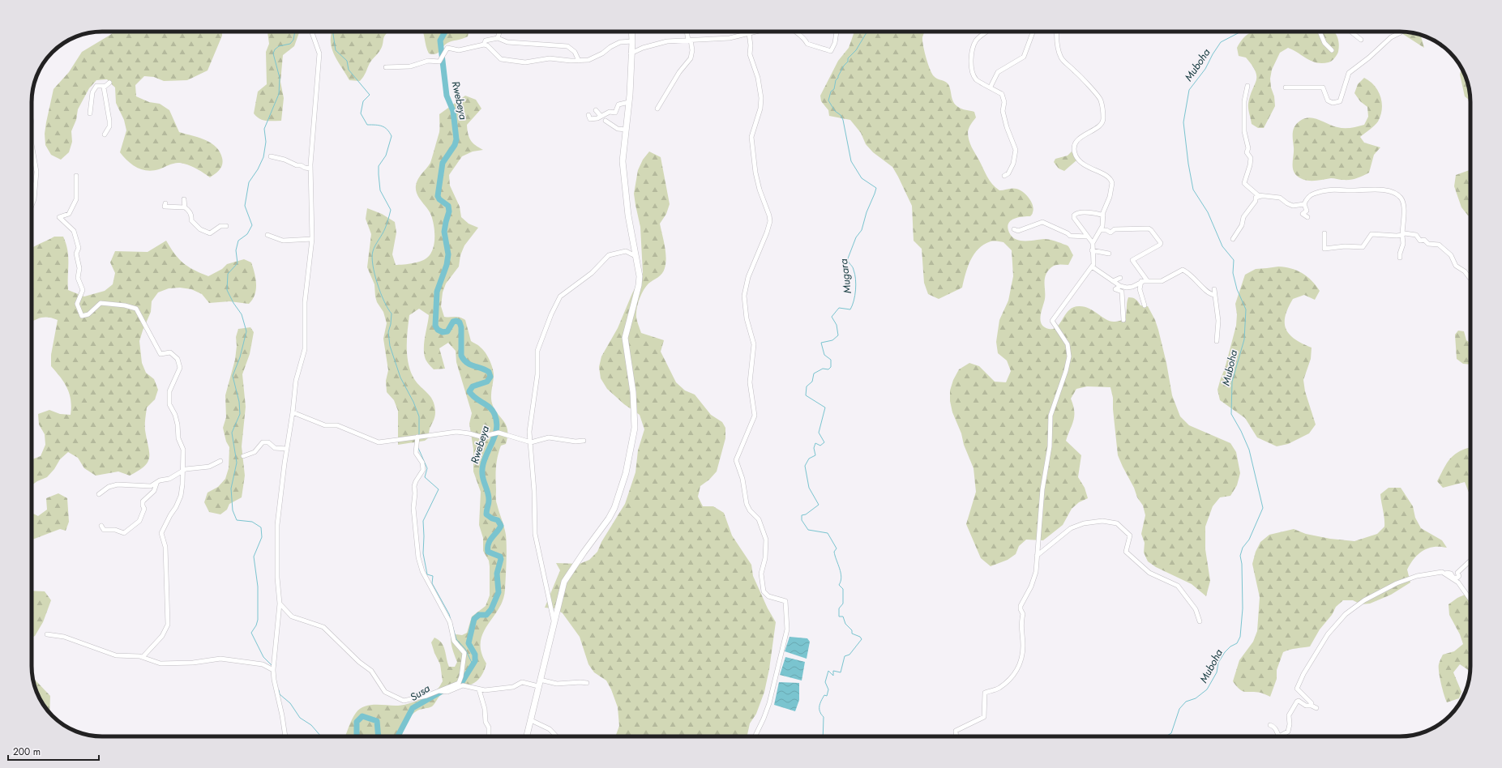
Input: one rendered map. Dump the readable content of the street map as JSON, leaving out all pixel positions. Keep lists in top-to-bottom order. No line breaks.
{"water":["Muboha","Rwebeya","Mugara","Susa"],"scale_bar":"200 m"}
